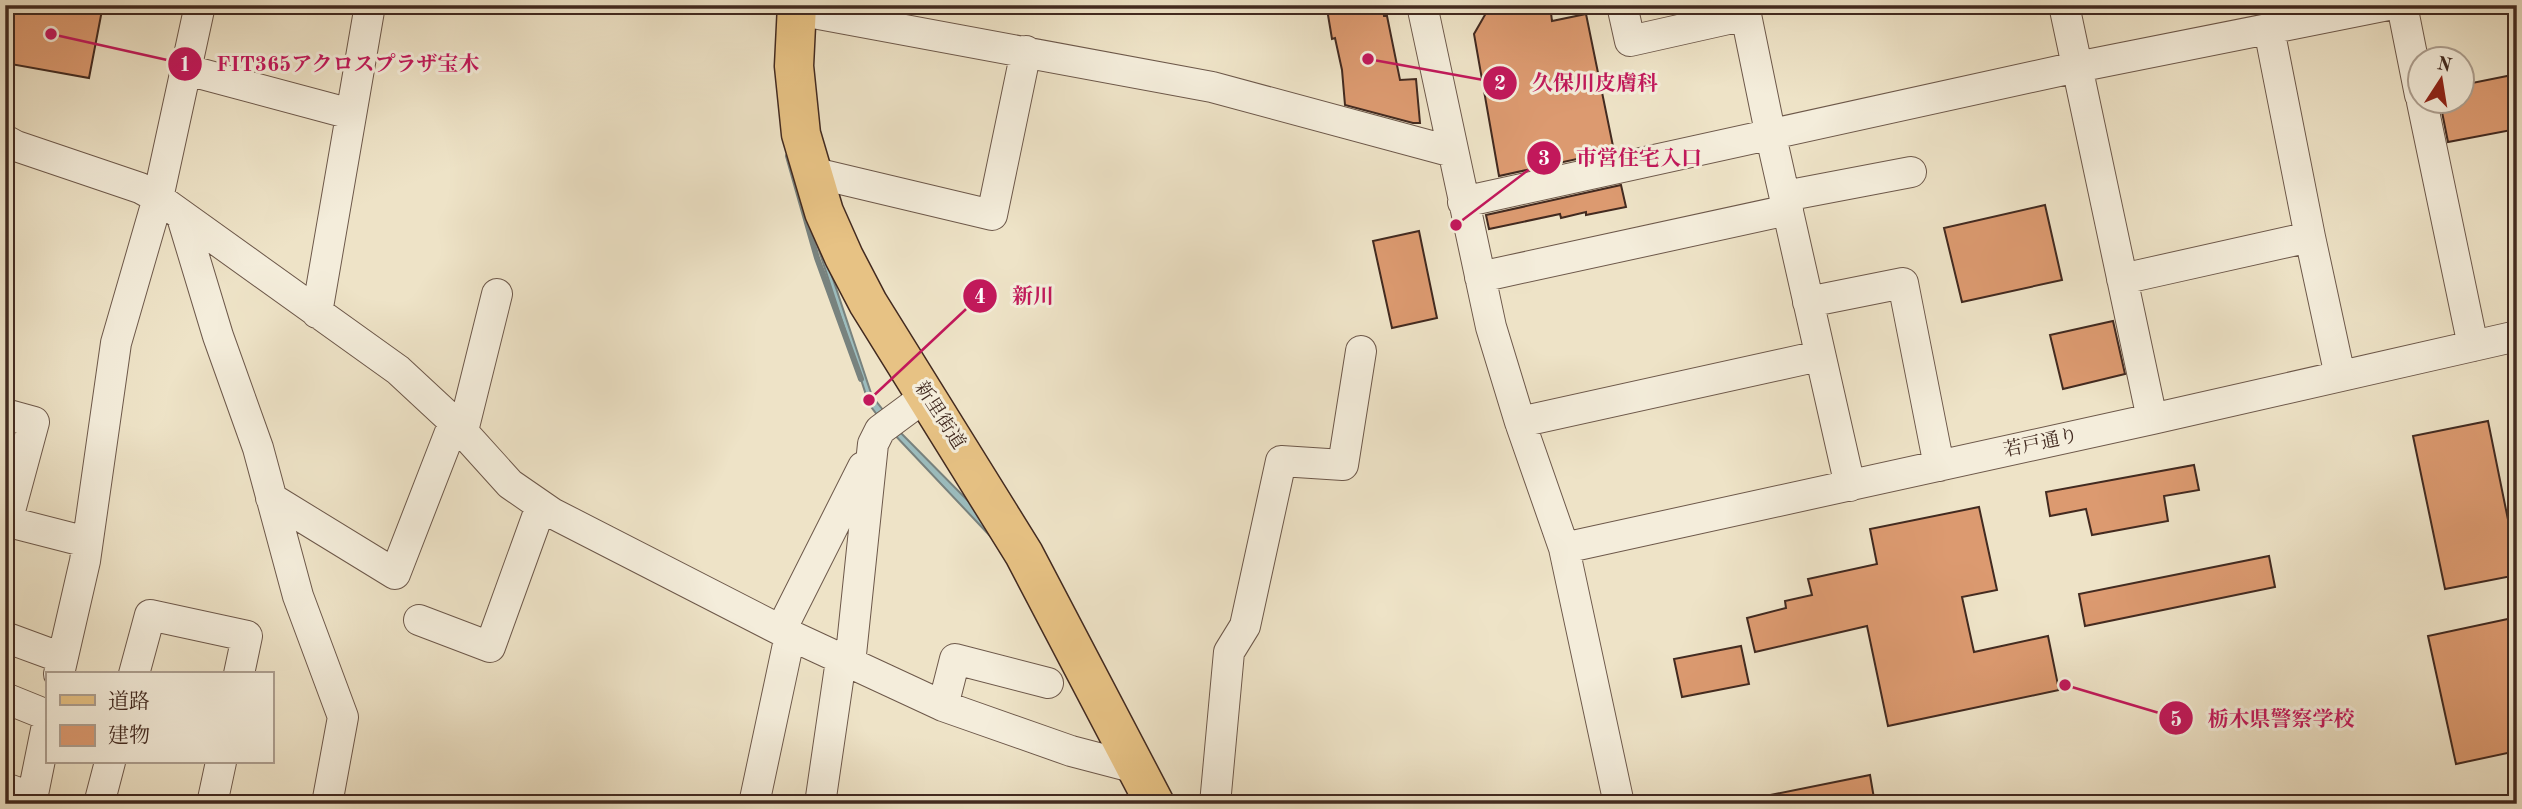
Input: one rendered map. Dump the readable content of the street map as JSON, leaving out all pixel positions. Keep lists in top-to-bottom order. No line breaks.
{"streets":{"main road":["新里街道"],"street":["若戸通り"]},"places":["FIT365アクロスプラザ宝木","久保川皮膚科","市営住宅入口","新川","栃木県警察学校"],"legend":["道路","建物"],"north":"top"}
